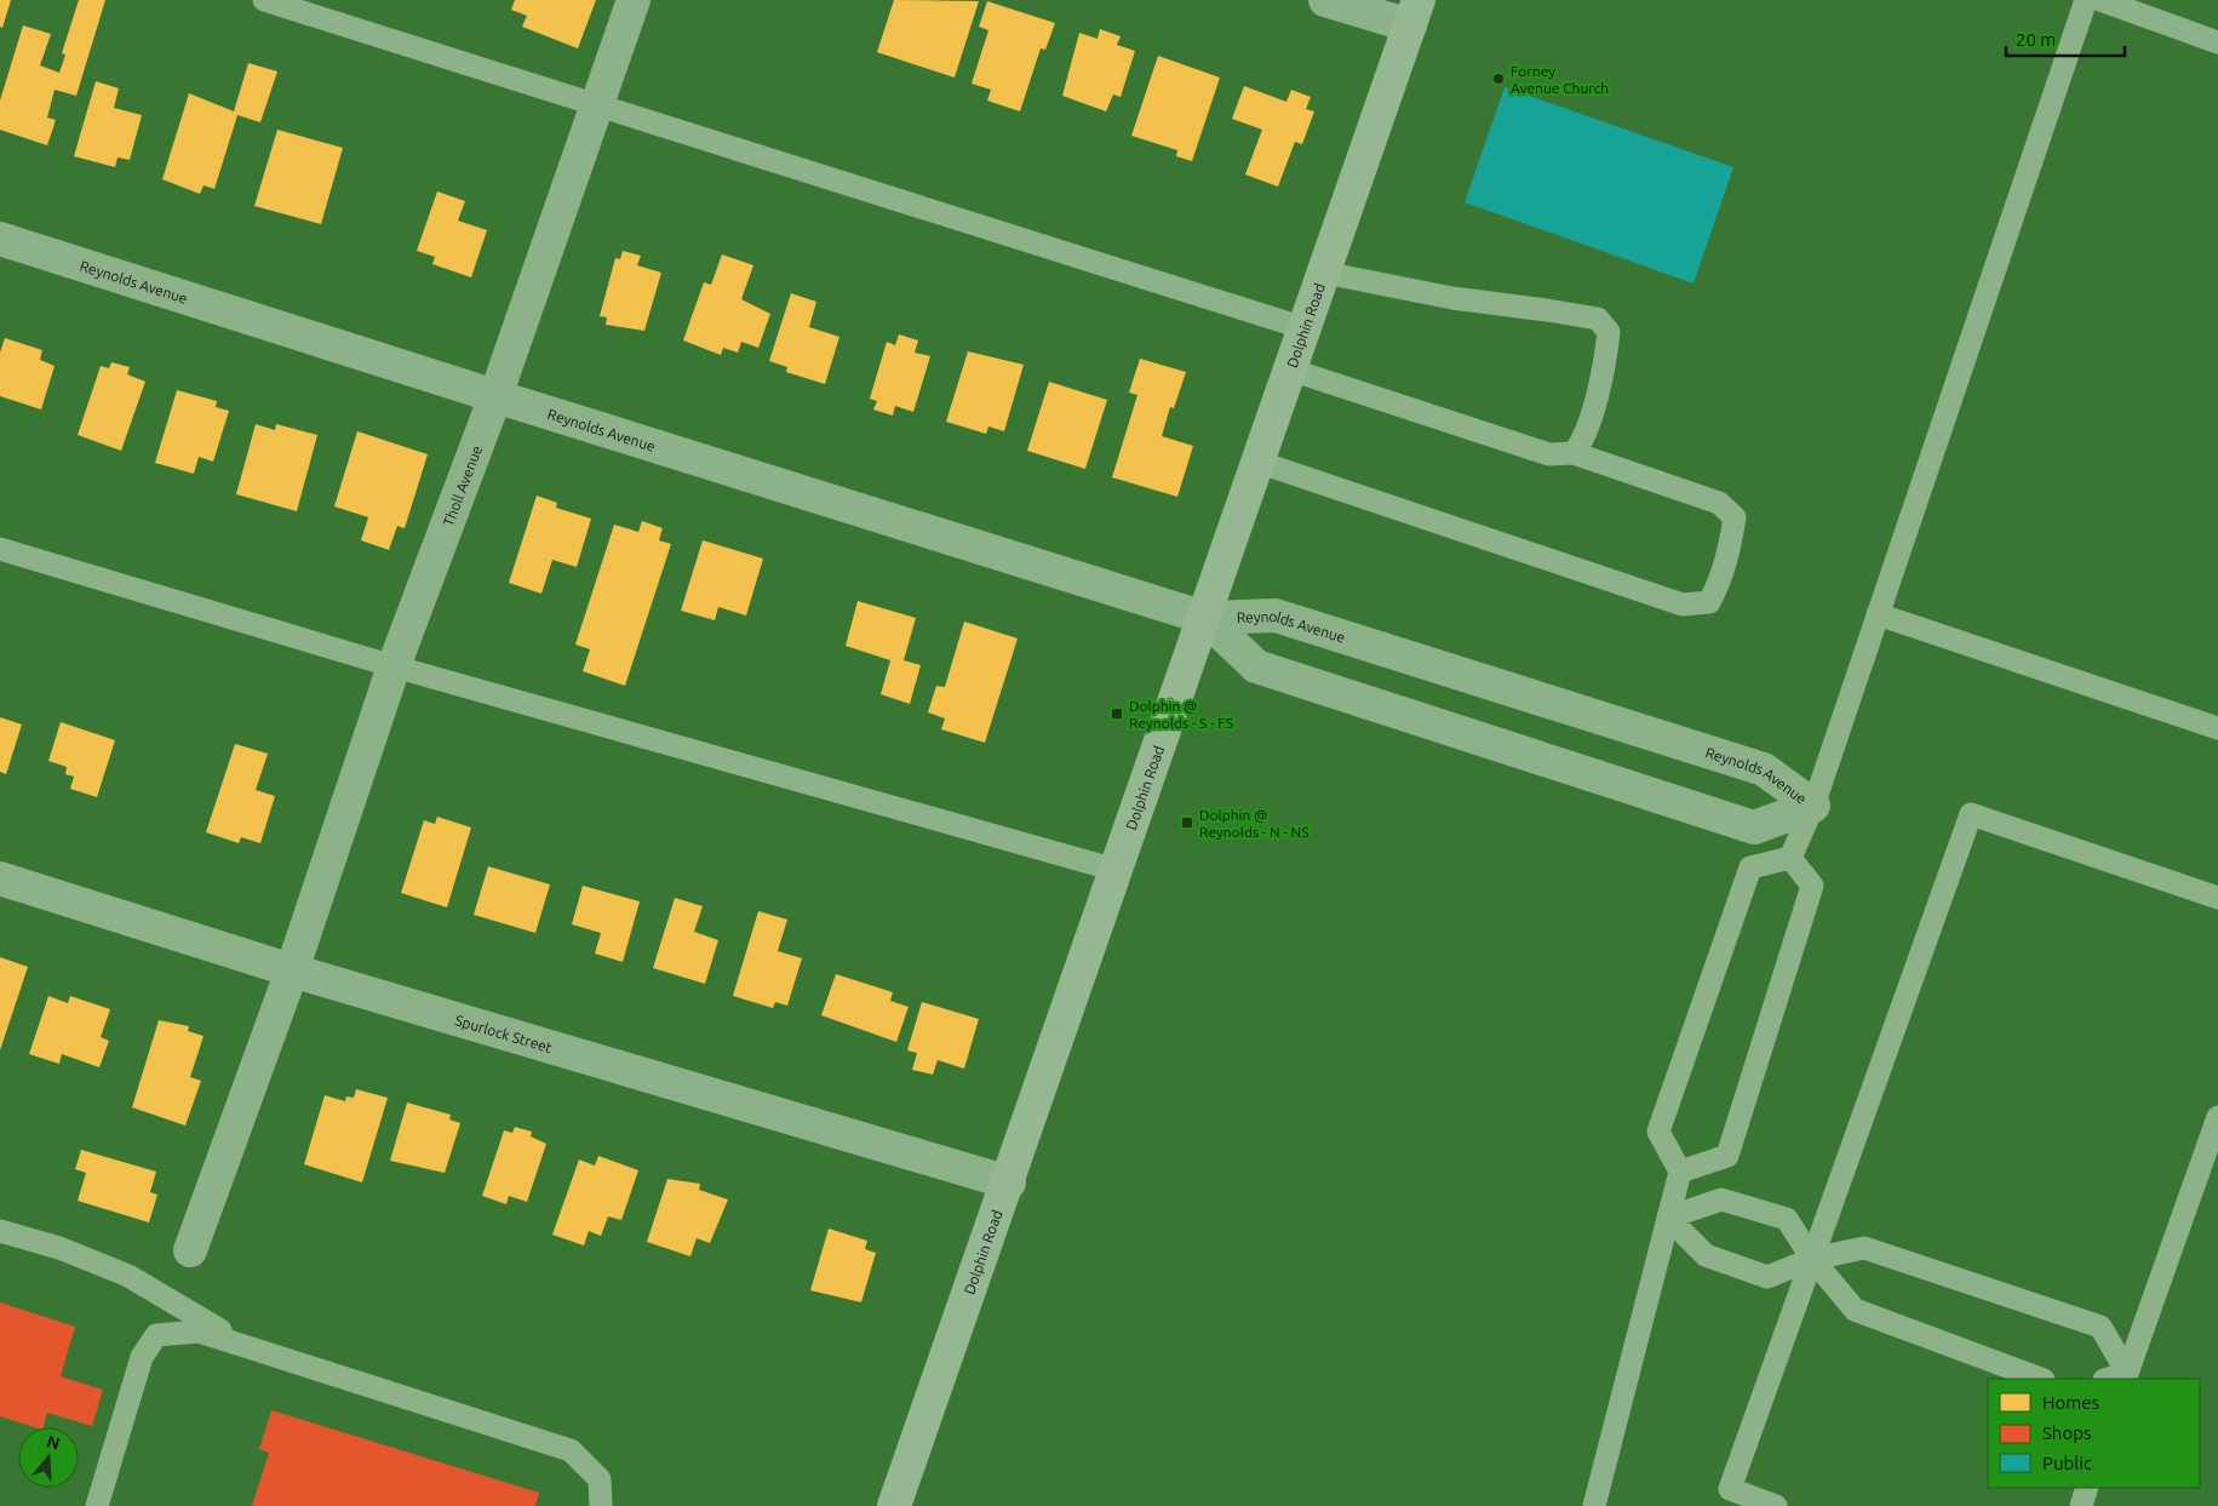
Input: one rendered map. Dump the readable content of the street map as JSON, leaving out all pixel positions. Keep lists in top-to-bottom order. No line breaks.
{"streets":{"main road":["Dolphin Road"],"street":["Reynolds Avenue","Tholl Avenue","Spurlock Street"]},"crossings":[["Reynolds Avenue","Dolphin Road"],["Reynolds Avenue","Tholl Avenue"],["Dolphin Road","Spurlock Street"],["Tholl Avenue","Spurlock Street"]],"places":{"other":["Forney Avenue Church"],"transit":["Dolphin @ Reynolds - S - FS","Dolphin @ Reynolds - N - NS"]},"legend":["Homes","Shops","Public"],"scale_bar":"20 m","north":"top"}
